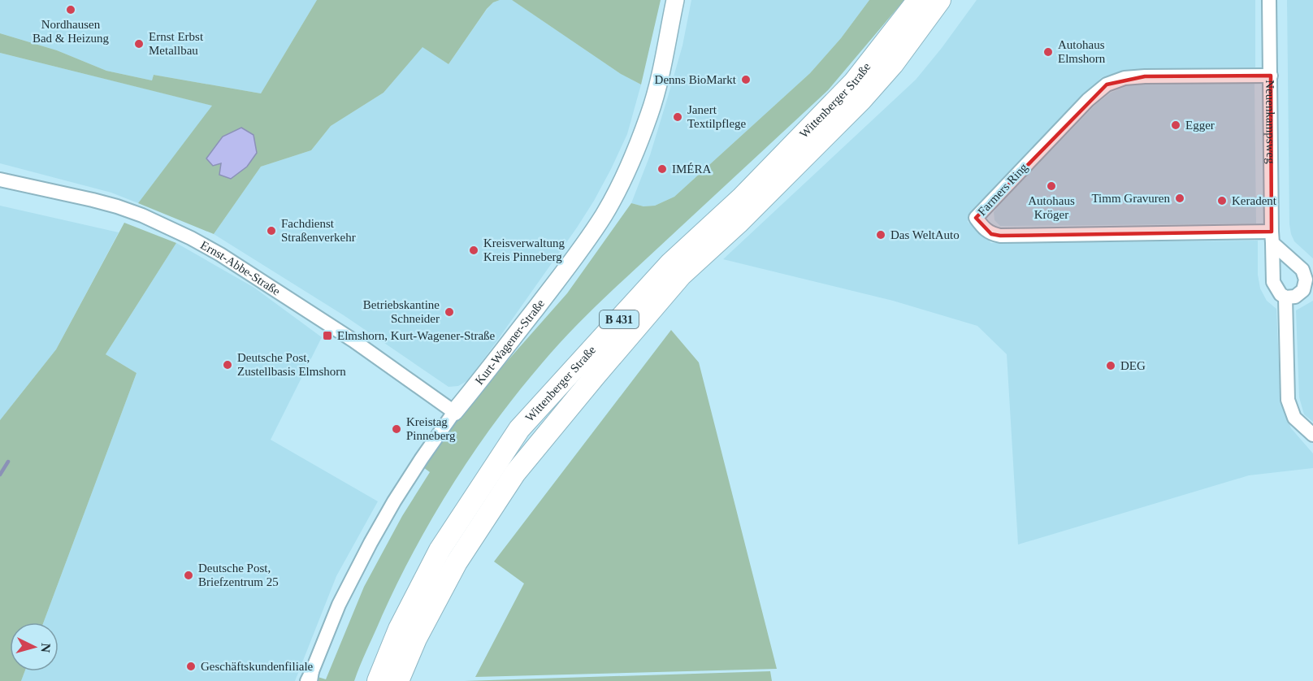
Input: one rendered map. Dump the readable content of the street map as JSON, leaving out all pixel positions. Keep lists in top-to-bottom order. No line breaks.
{"streets":{"main road":["Wittenberger Straße","B 431"],"street":["Neuenkampsweg","Farmers Ring","Ernst-Abbe-Straße","Kurt-Wagener-Straße"]},"crossings":[["Neuenkampsweg","Farmers Ring"],["Ernst-Abbe-Straße","Kurt-Wagener-Straße"]],"places":{"other":["Nordhausen Bad & Heizung","Ernst Erbst Metallbau","Autohaus Elmshorn","Denns BioMarkt","Janert Textilpflege","Egger","IMÉRA","Autohaus Kröger","Timm Gravuren","Keradent","Fachdienst Straßenverkehr","Das WeltAuto","Kreisverwaltung Kreis Pinneberg","Betriebskantine Schneider","Deutsche Post, Zustellbasis Elmshorn","DEG","Kreistag Pinneberg","Deutsche Post, Briefzentrum 25","Geschäftskundenfiliale"],"transit":["Elmshorn, Kurt-Wagener-Straße"]},"north":"right"}
